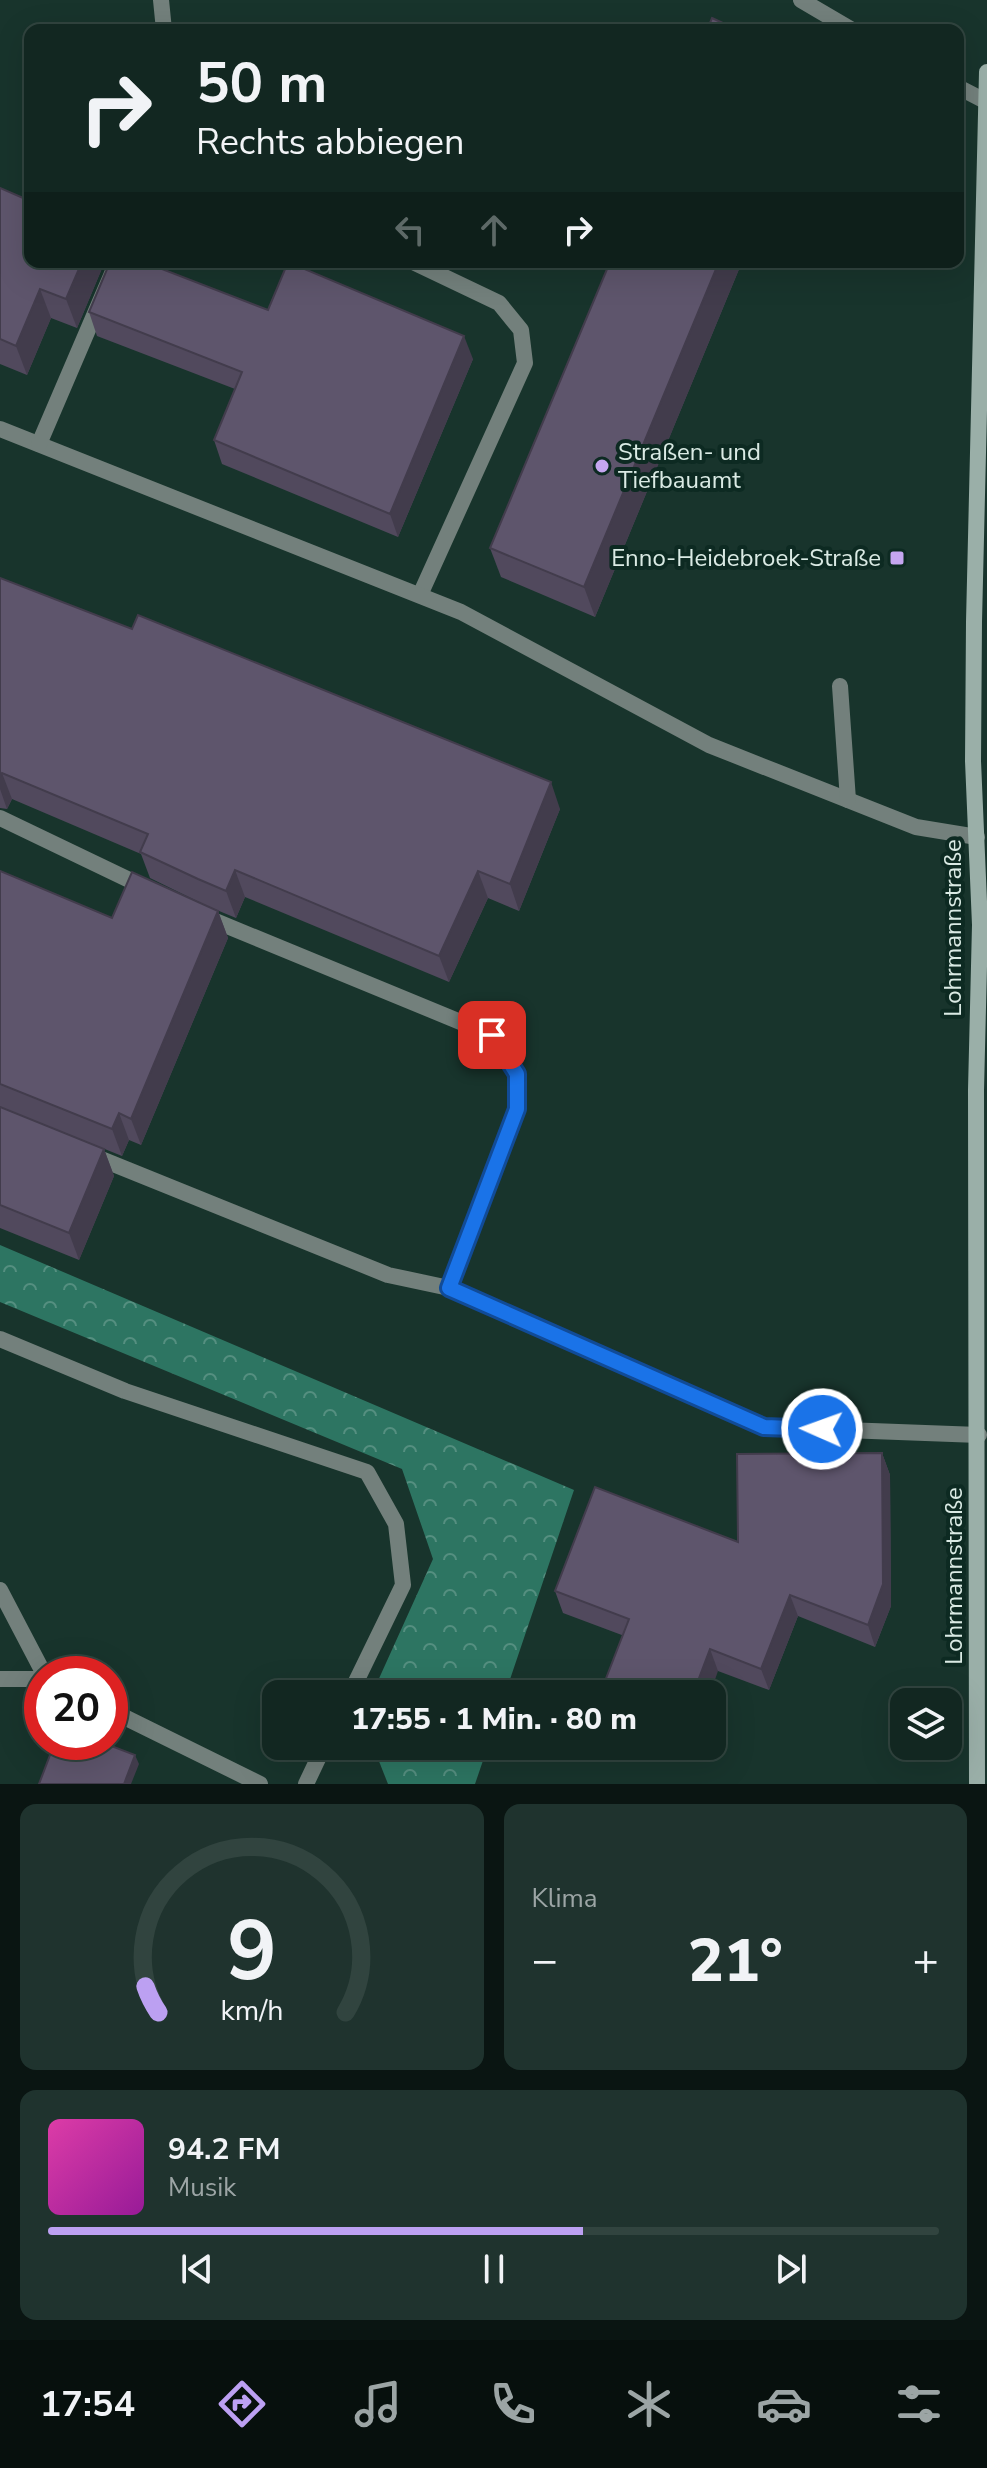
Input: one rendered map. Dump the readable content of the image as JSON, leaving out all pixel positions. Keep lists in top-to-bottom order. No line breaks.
{"streets":{"street":["Lohrmannstraße"]},"places":{"other":["Straßen- und Tiefbauamt"],"transit":["Enno-Heidebroek-Straße"]},"page":{"turn":["50 m","Rechts abbiegen"],"limit":"20","trip":"17:55 · 1 Min. · 80 m","tile":"Klima","heat":["−","21°","+"],"song":["94.2 FM","Musik"],"tabs":"17:54","gauge":["9","km/h"]}}
